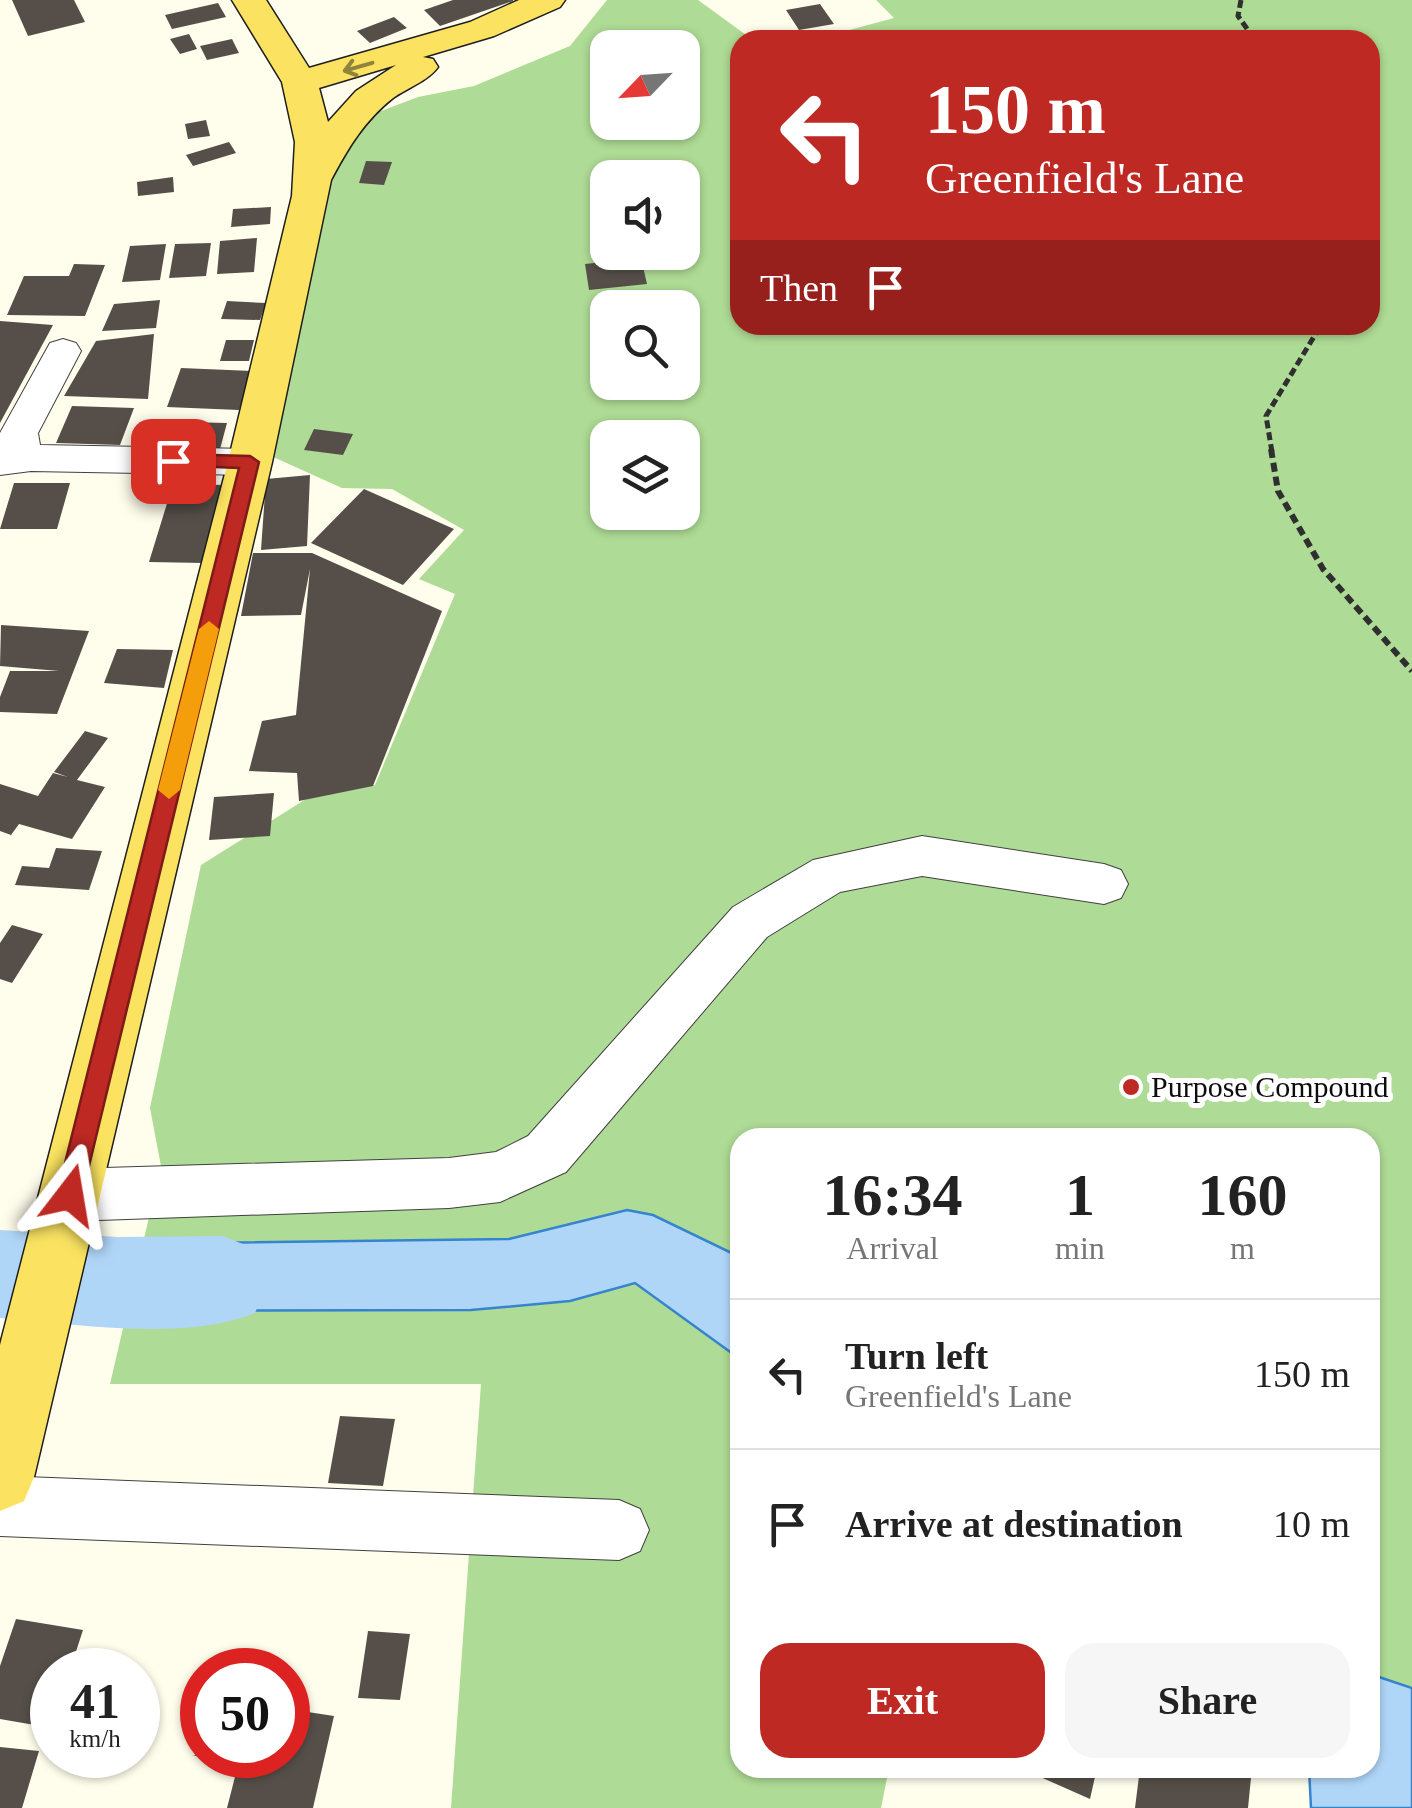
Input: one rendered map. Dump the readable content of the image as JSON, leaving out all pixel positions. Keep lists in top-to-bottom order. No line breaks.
{"places":["Purpose Compound"],"north":"bottom left","page":{"turn":["150 m","Greenfield's Lane"],"then":"Then","eta":["16:34","Arrival","1","min","160","m"],"list":[{"name":"Turn left","note":"Greenfield's Lane","value":"150 m"},{"name":"Arrive at destination","value":"10 m"}],"buttons":["Exit","Share"],"speed":"41 km/h","limit":"50"}}
